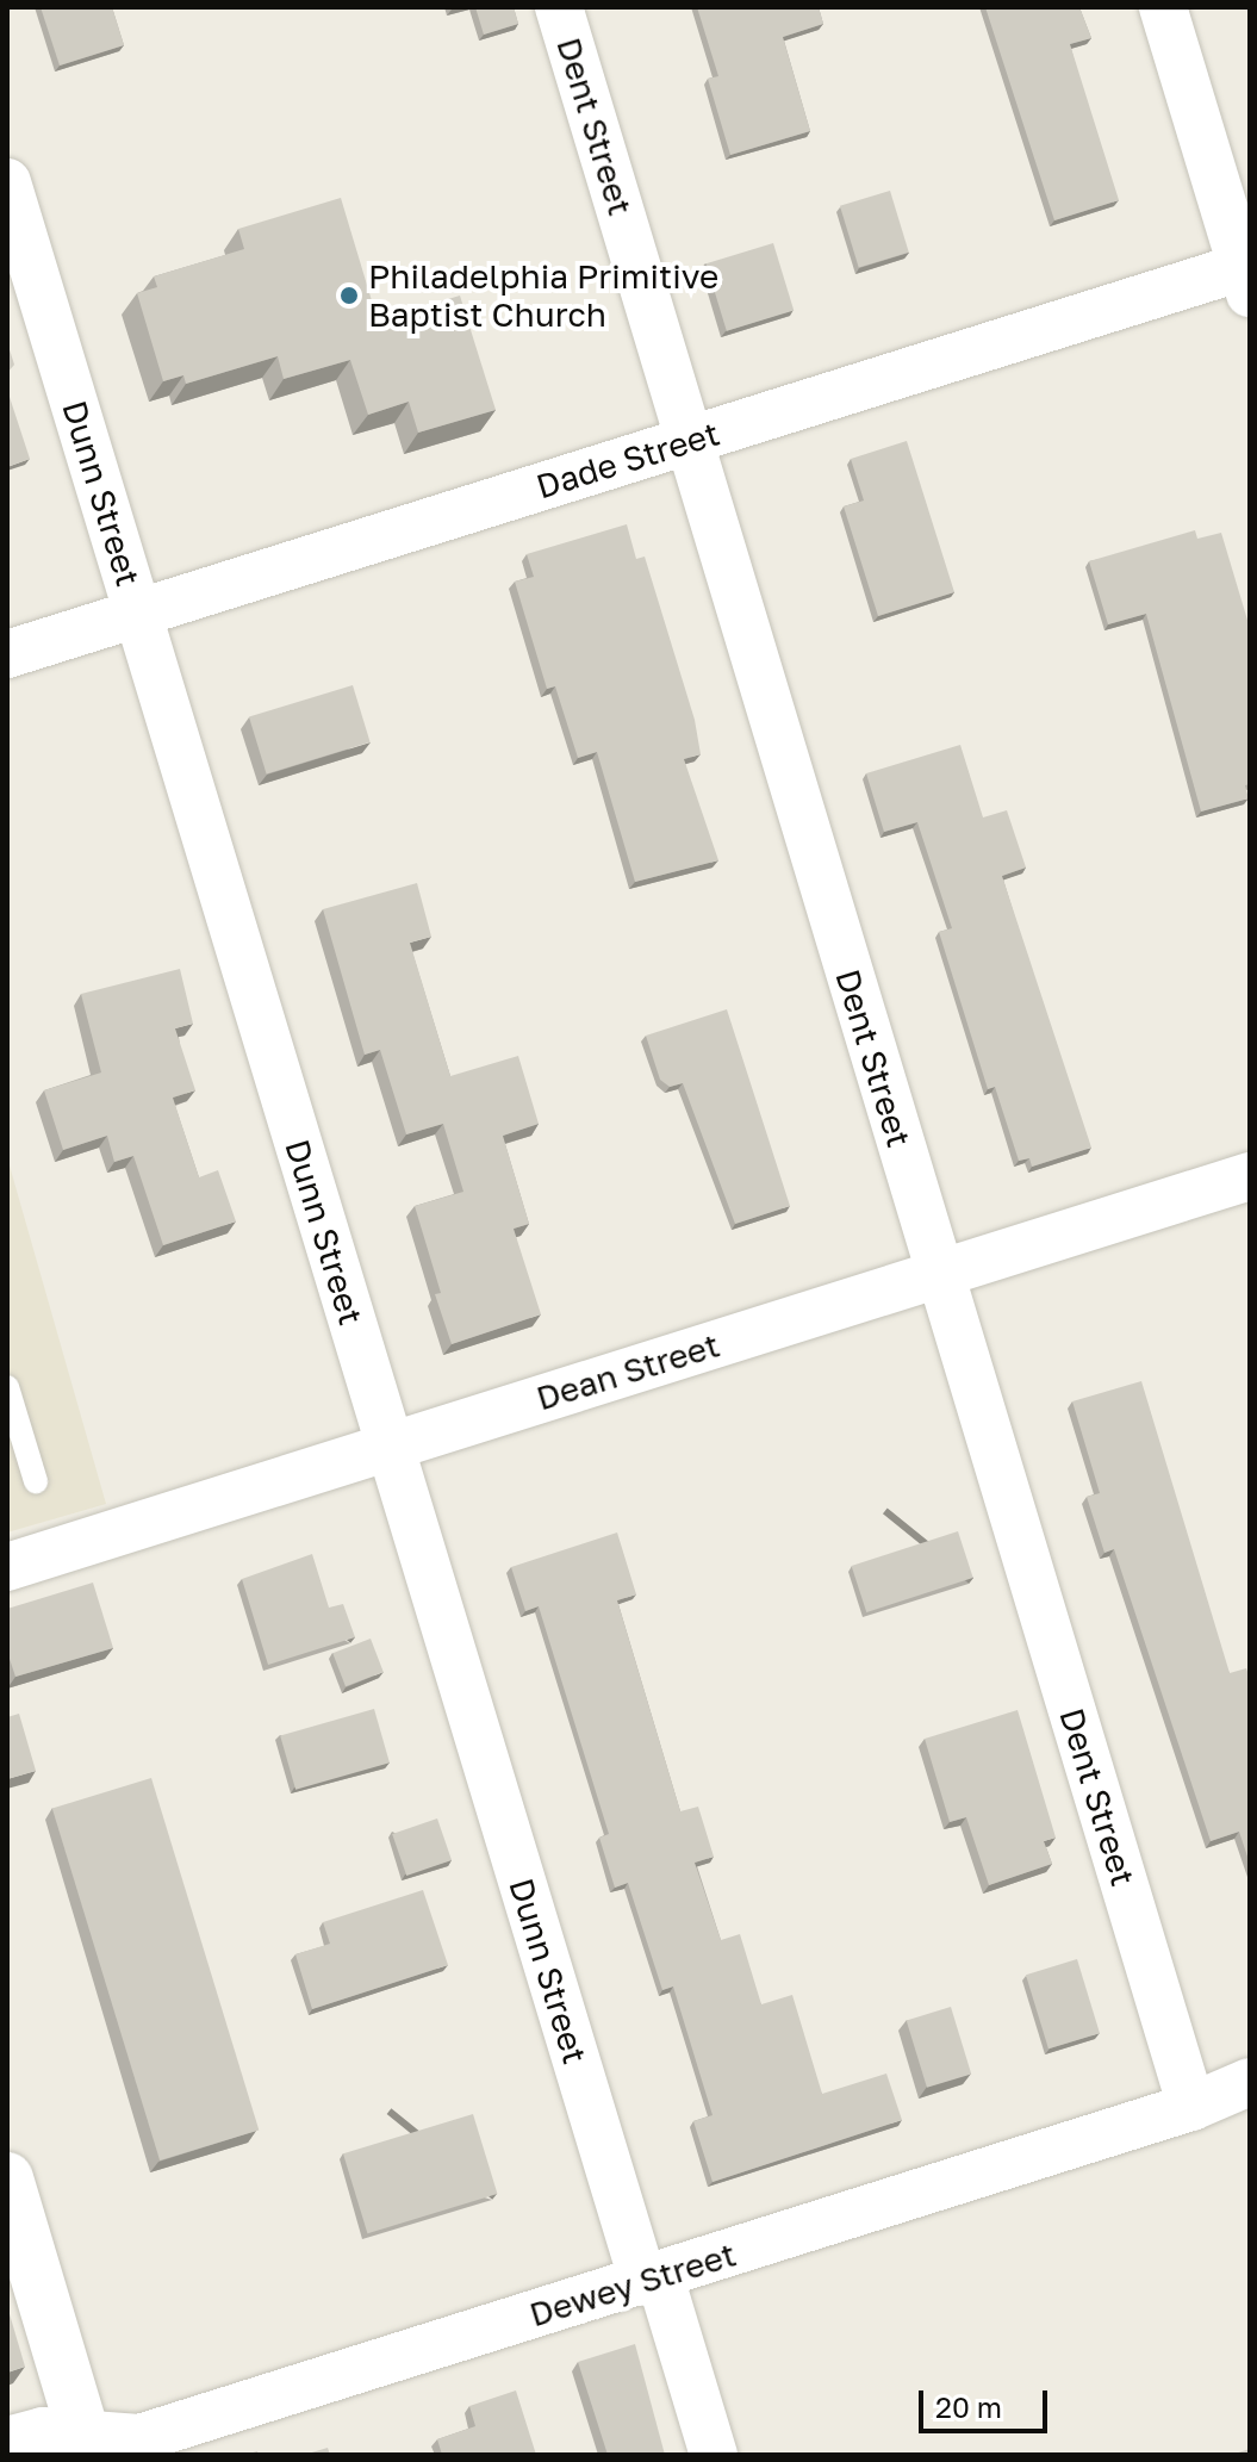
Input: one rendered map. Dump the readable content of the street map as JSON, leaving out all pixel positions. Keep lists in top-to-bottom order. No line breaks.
{"streets":{"street":["Dent Street","Dade Street","Dunn Street","Dean Street","Dewey Street"]},"crossings":[["Dent Street","Dade Street"],["Dent Street","Dean Street"],["Dent Street","Dewey Street"],["Dade Street","Dunn Street"],["Dunn Street","Dean Street"],["Dunn Street","Dewey Street"]],"places":["Philadelphia Primitive Baptist Church"],"scale_bar":"20 m"}
